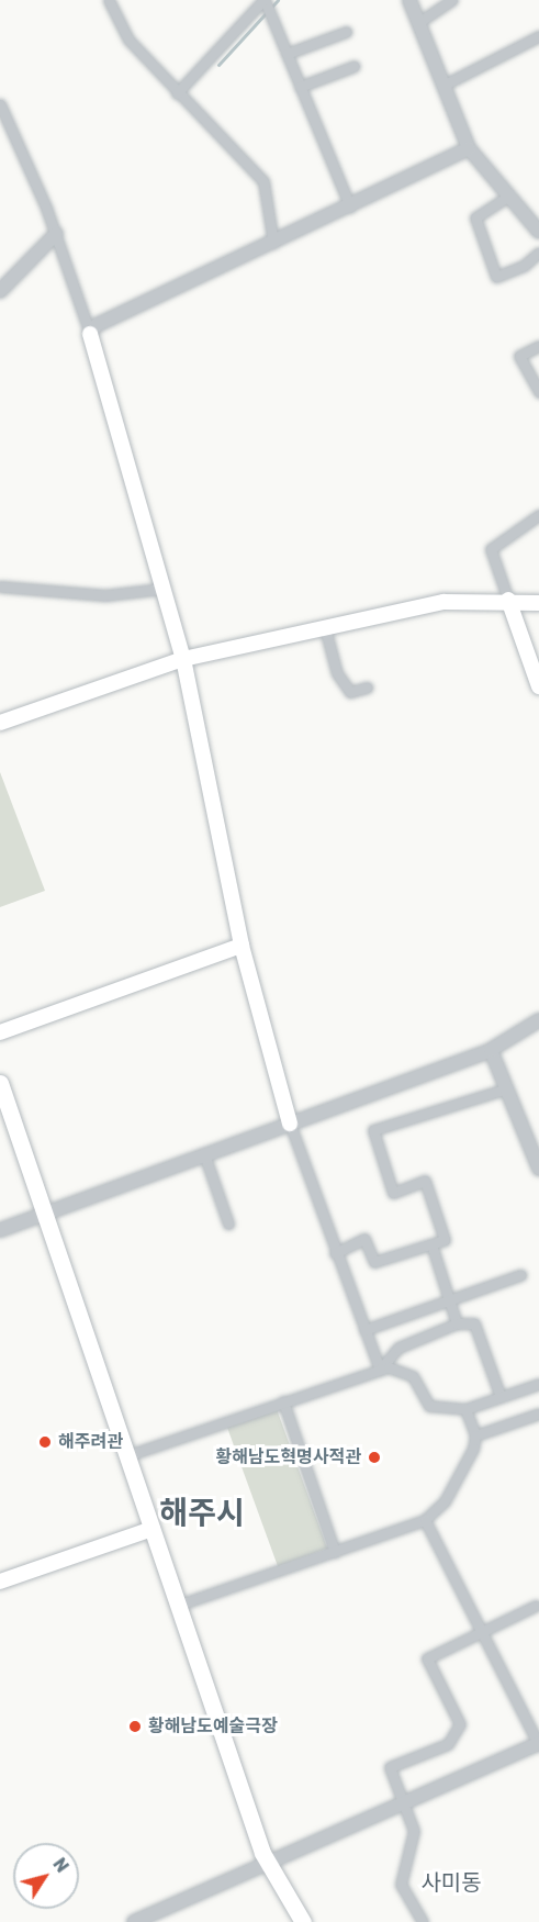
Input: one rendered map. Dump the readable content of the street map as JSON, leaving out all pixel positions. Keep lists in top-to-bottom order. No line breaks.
{"districts":["해주시","사미동"],"places":["해주려관","황해남도혁명사적관","황해남도예술극장"],"north":"top right"}
